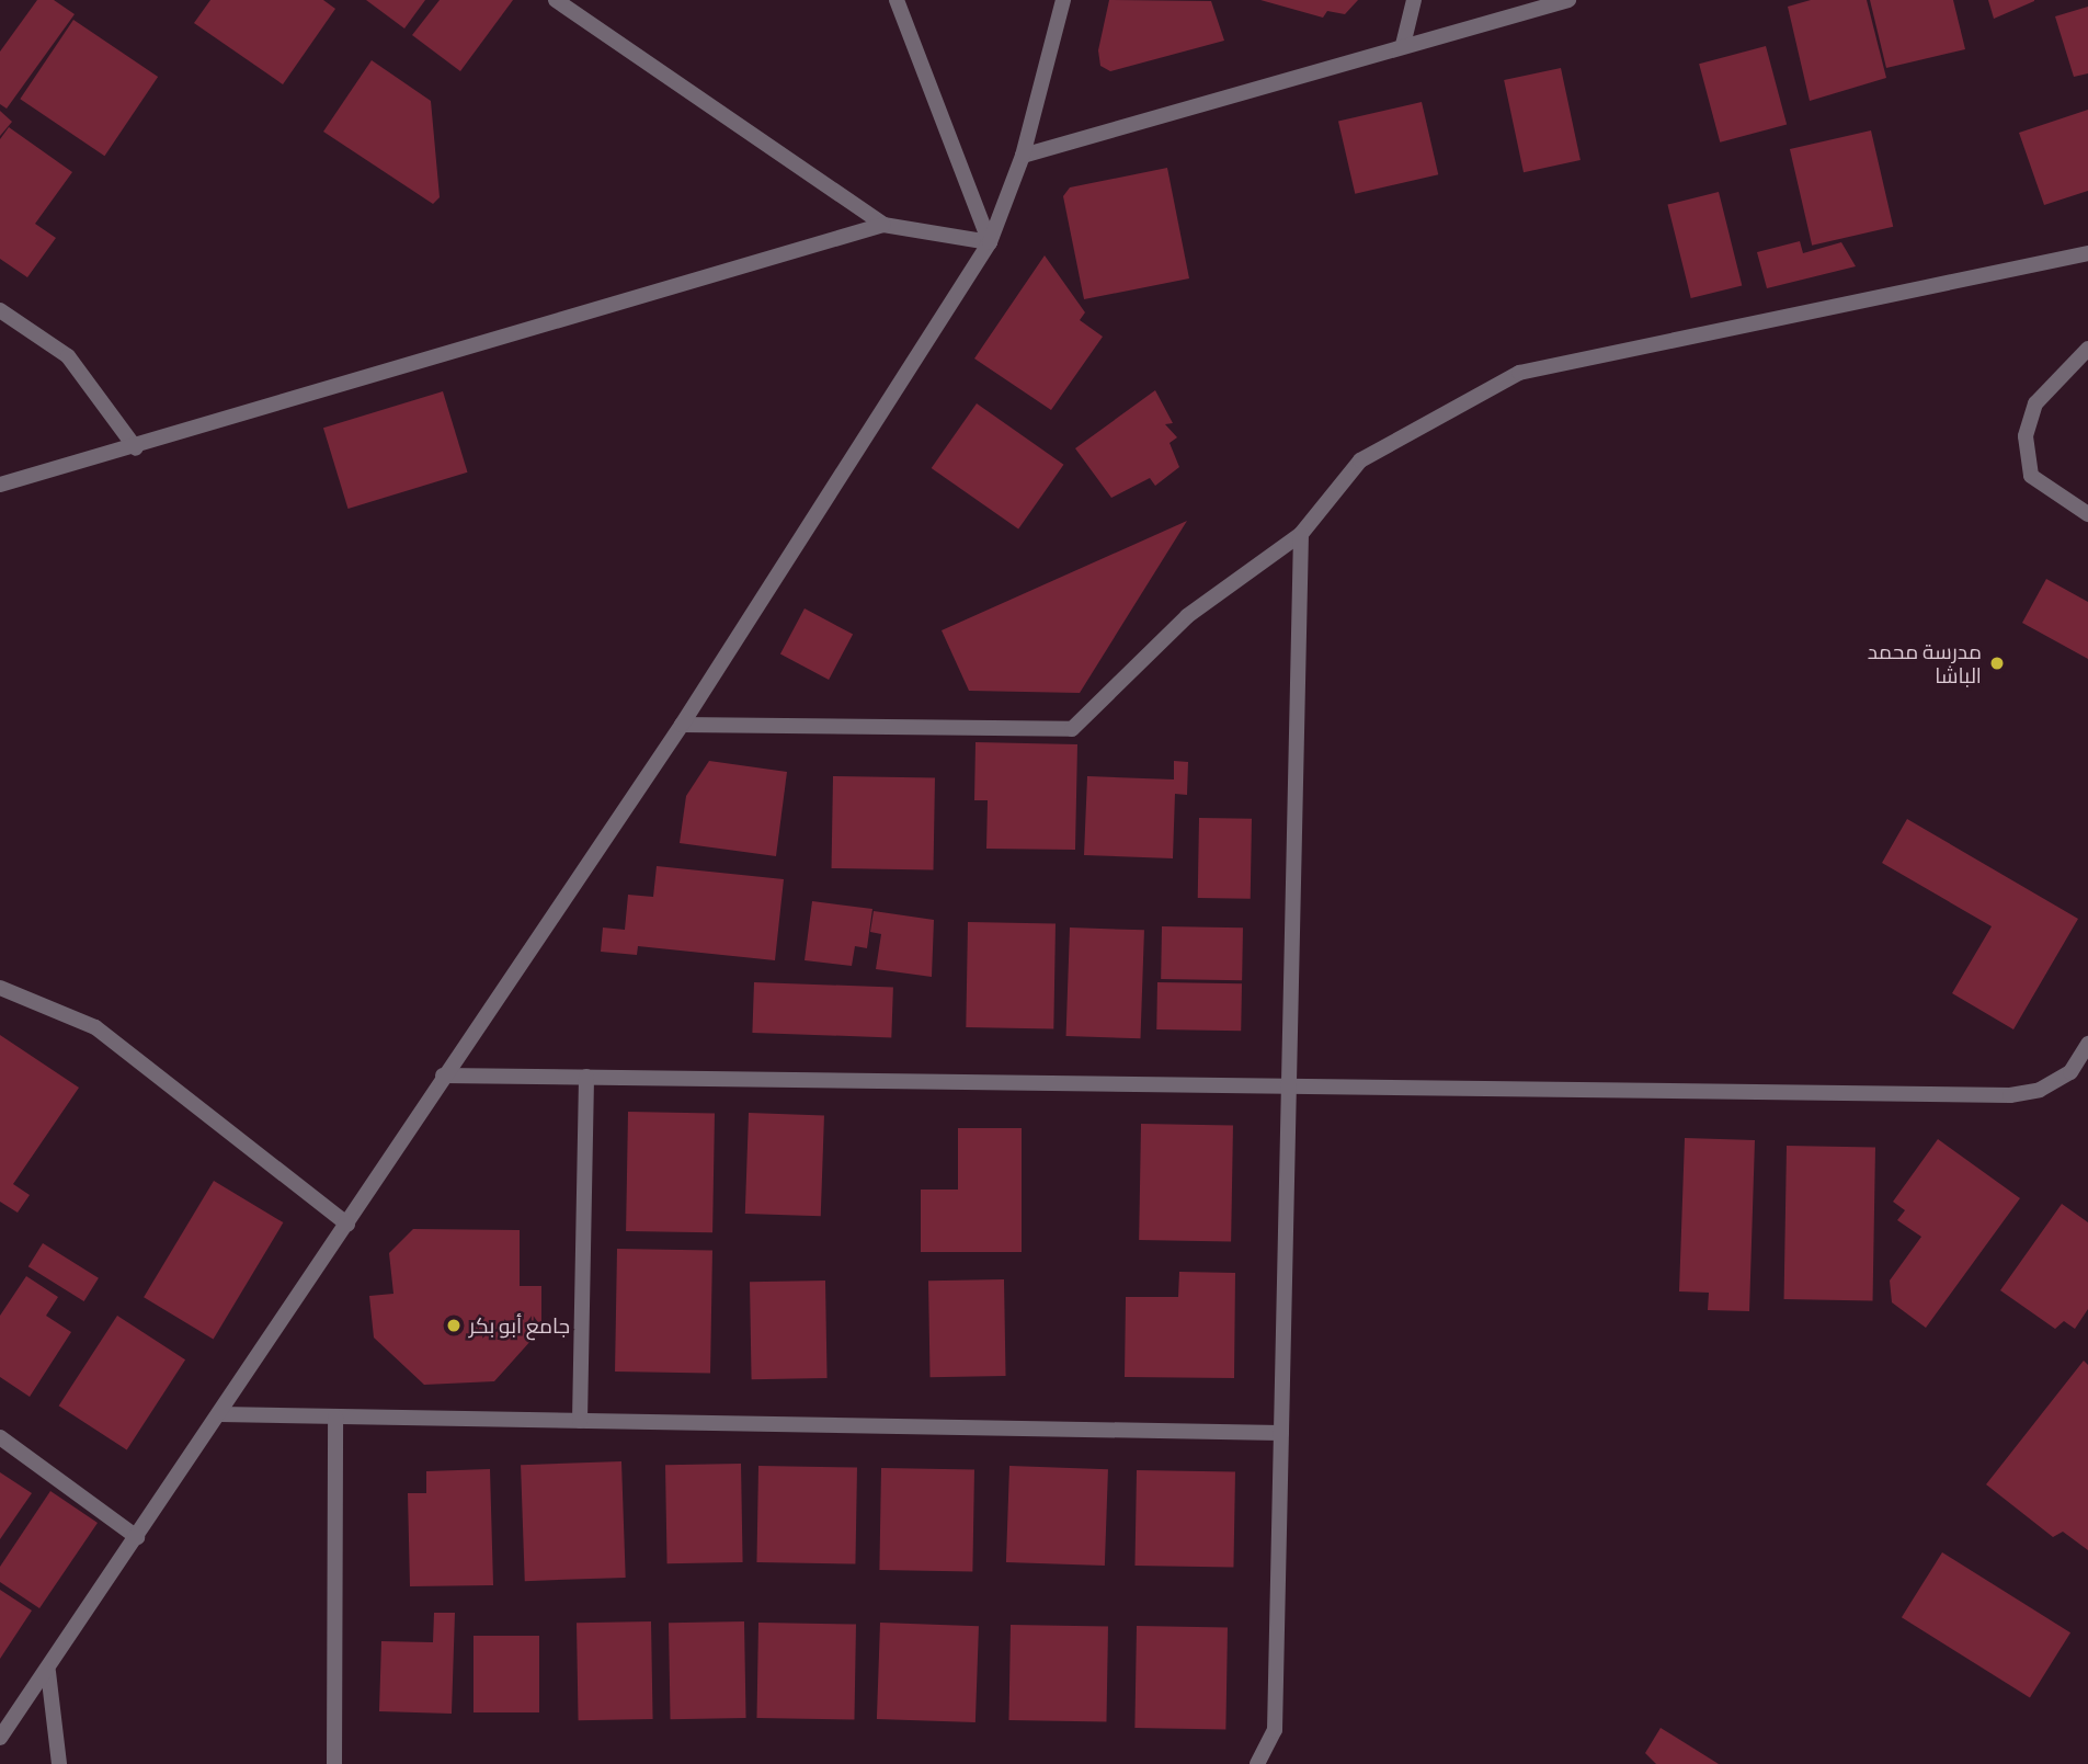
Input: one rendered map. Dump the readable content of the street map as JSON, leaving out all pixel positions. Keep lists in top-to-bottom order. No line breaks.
{"places":["مدرسة محمد الباشا","جامع أبو بكر"]}
